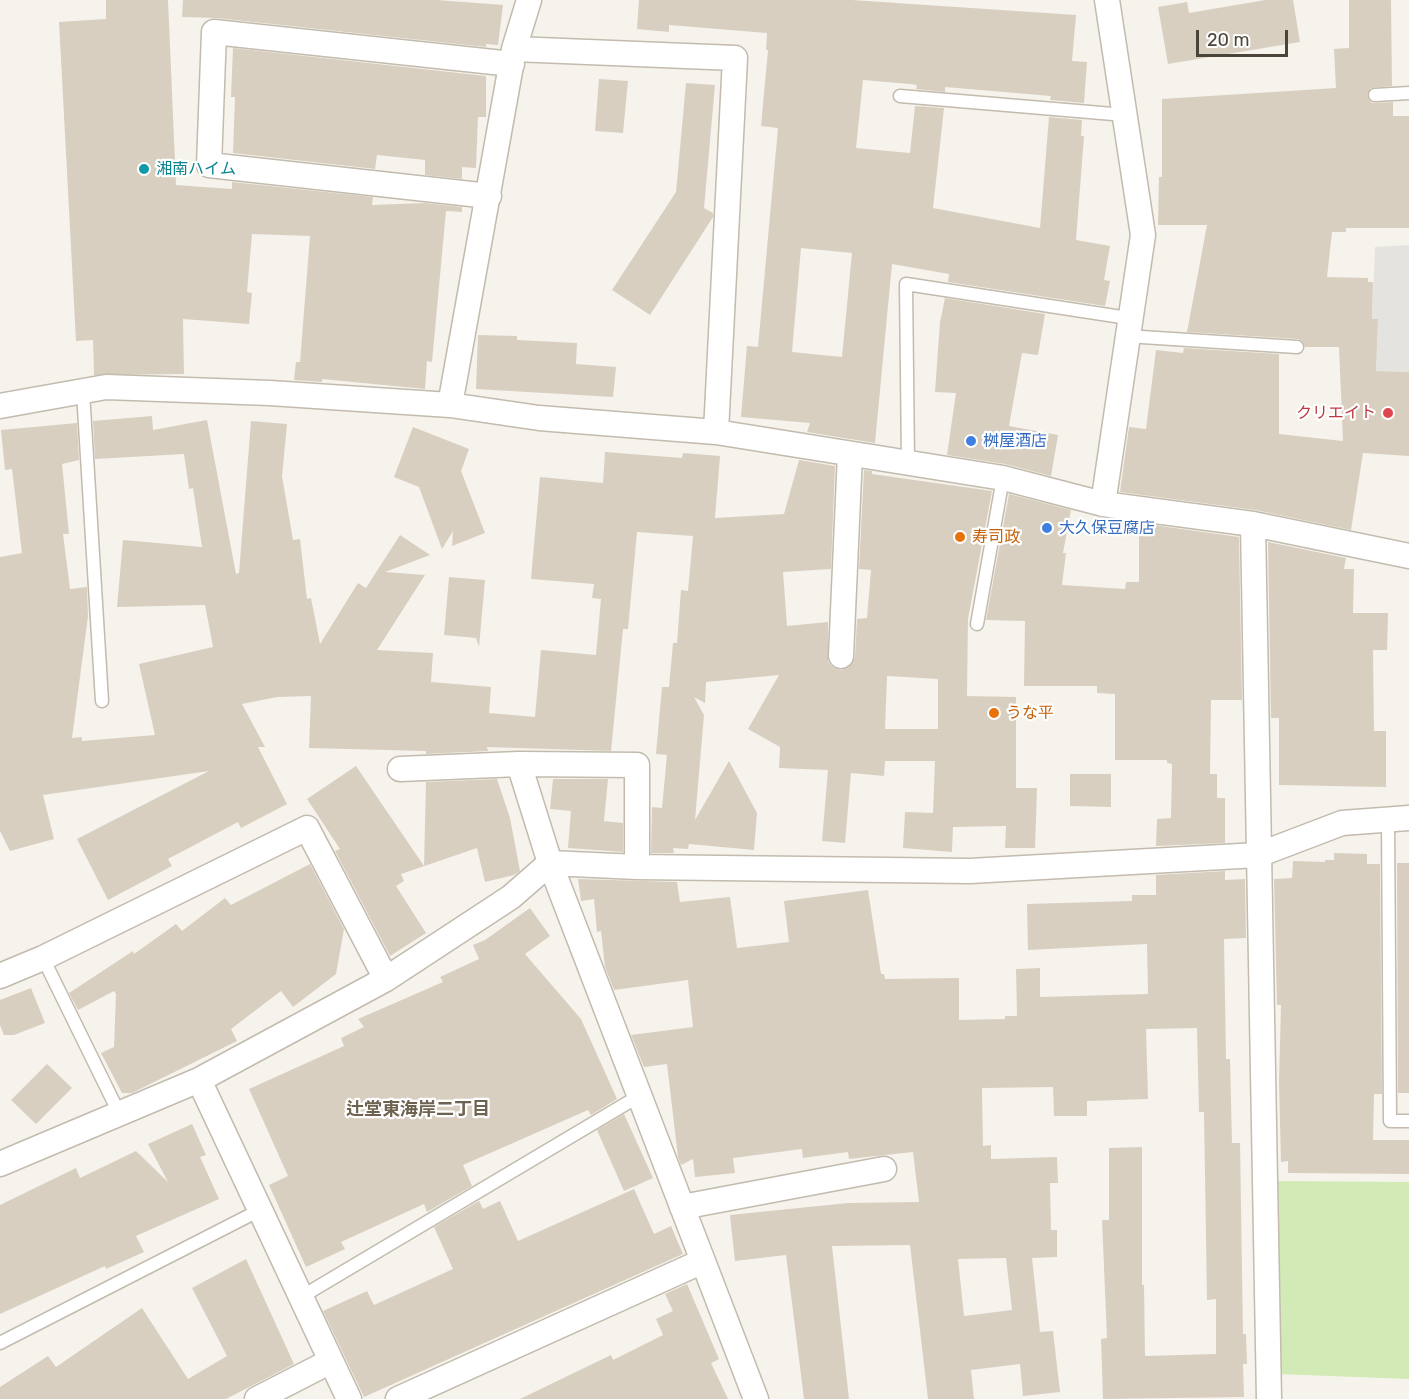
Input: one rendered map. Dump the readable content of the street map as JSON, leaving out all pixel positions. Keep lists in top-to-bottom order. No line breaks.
{"districts":["辻堂東海岸二丁目"],"places":["湘南ハイム","クリエイト","桝屋酒店","大久保豆腐店","寿司政","うな平"],"scale_bar":"20 m"}
